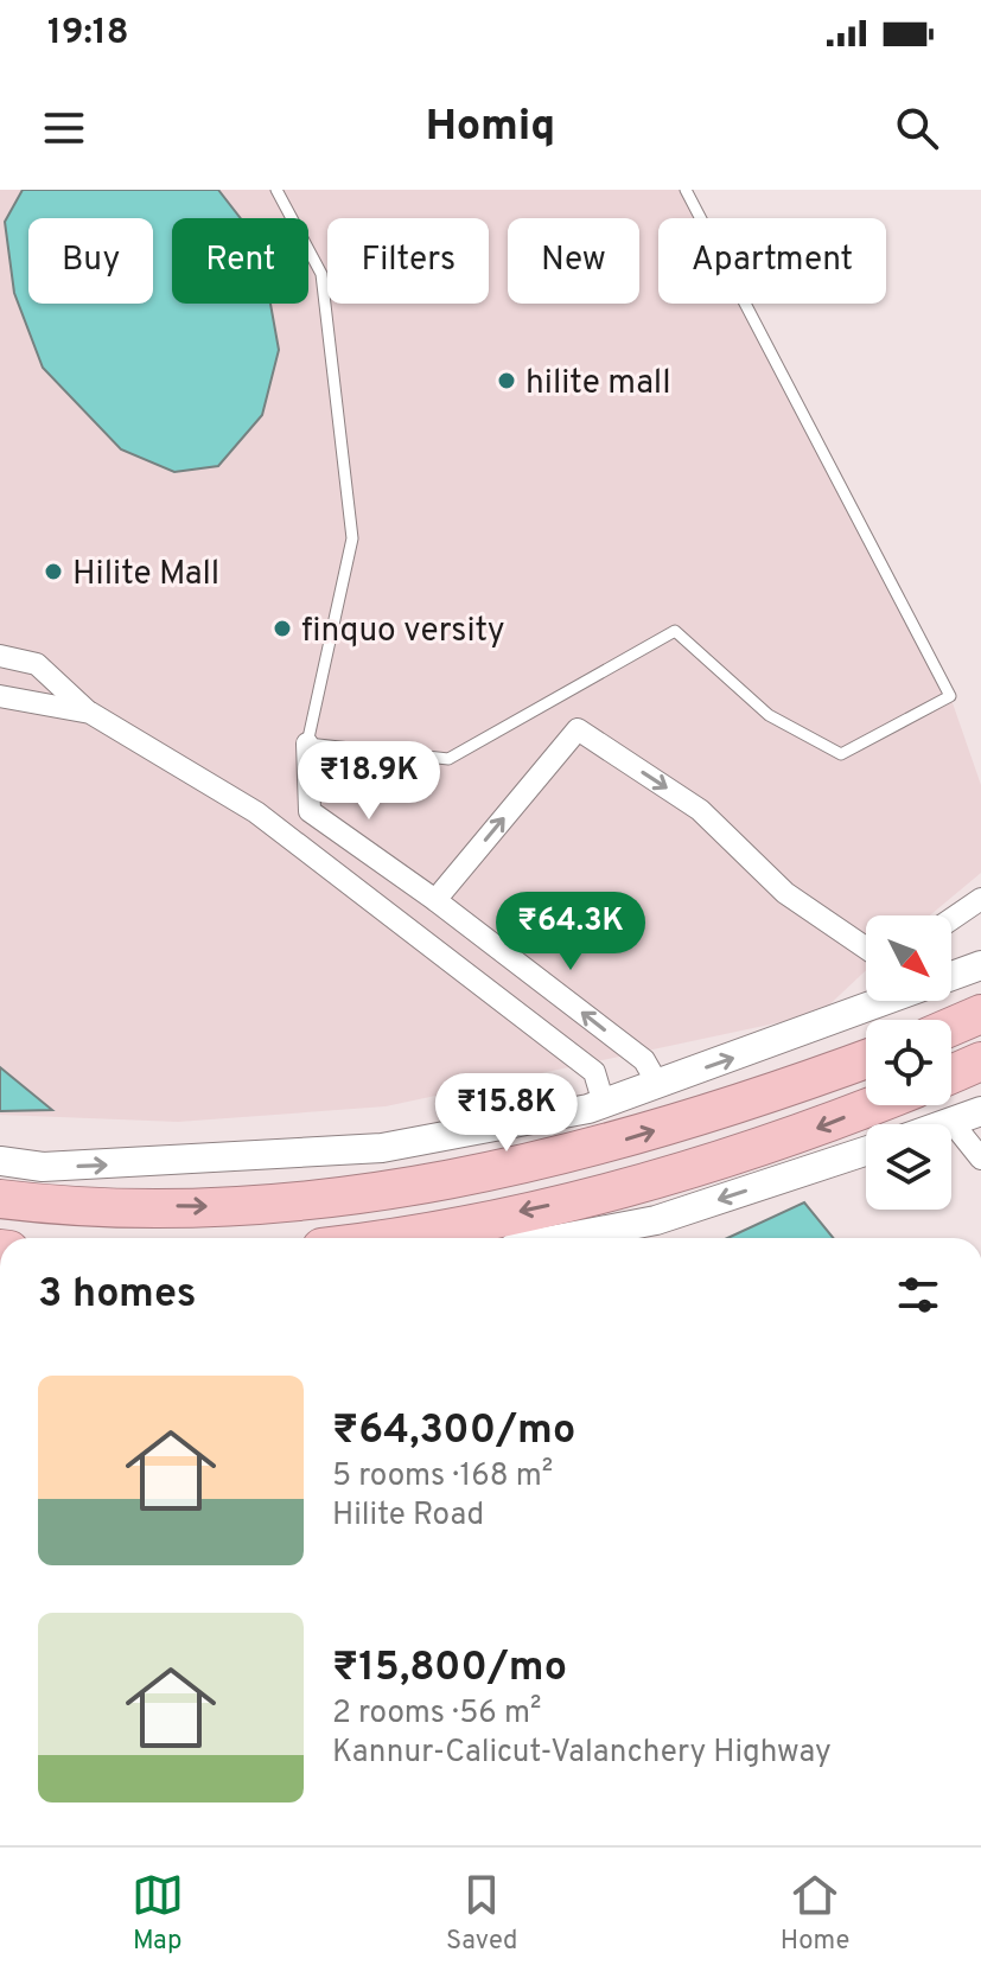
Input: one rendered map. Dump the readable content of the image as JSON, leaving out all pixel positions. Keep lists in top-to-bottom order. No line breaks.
{"places":["hilite mall","Hilite Mall","finquo versity"],"north":"bottom right","page":{"status":"19:18","header":"Homiq","chip":["Buy","Rent","Filters","New","Apartment"],"price":["₹18.9K","₹64.3K","₹15.8K"],"heading":"3 homes","list":[{"name":"₹64,300/mo","note":"5 rooms · 168 m² · Hilite Road"},{"name":"₹15,800/mo","note":"2 rooms · 56 m² · Kannur-Calicut-Valanchery Highway"}],"tabs":["Map","Saved","Home"]}}
